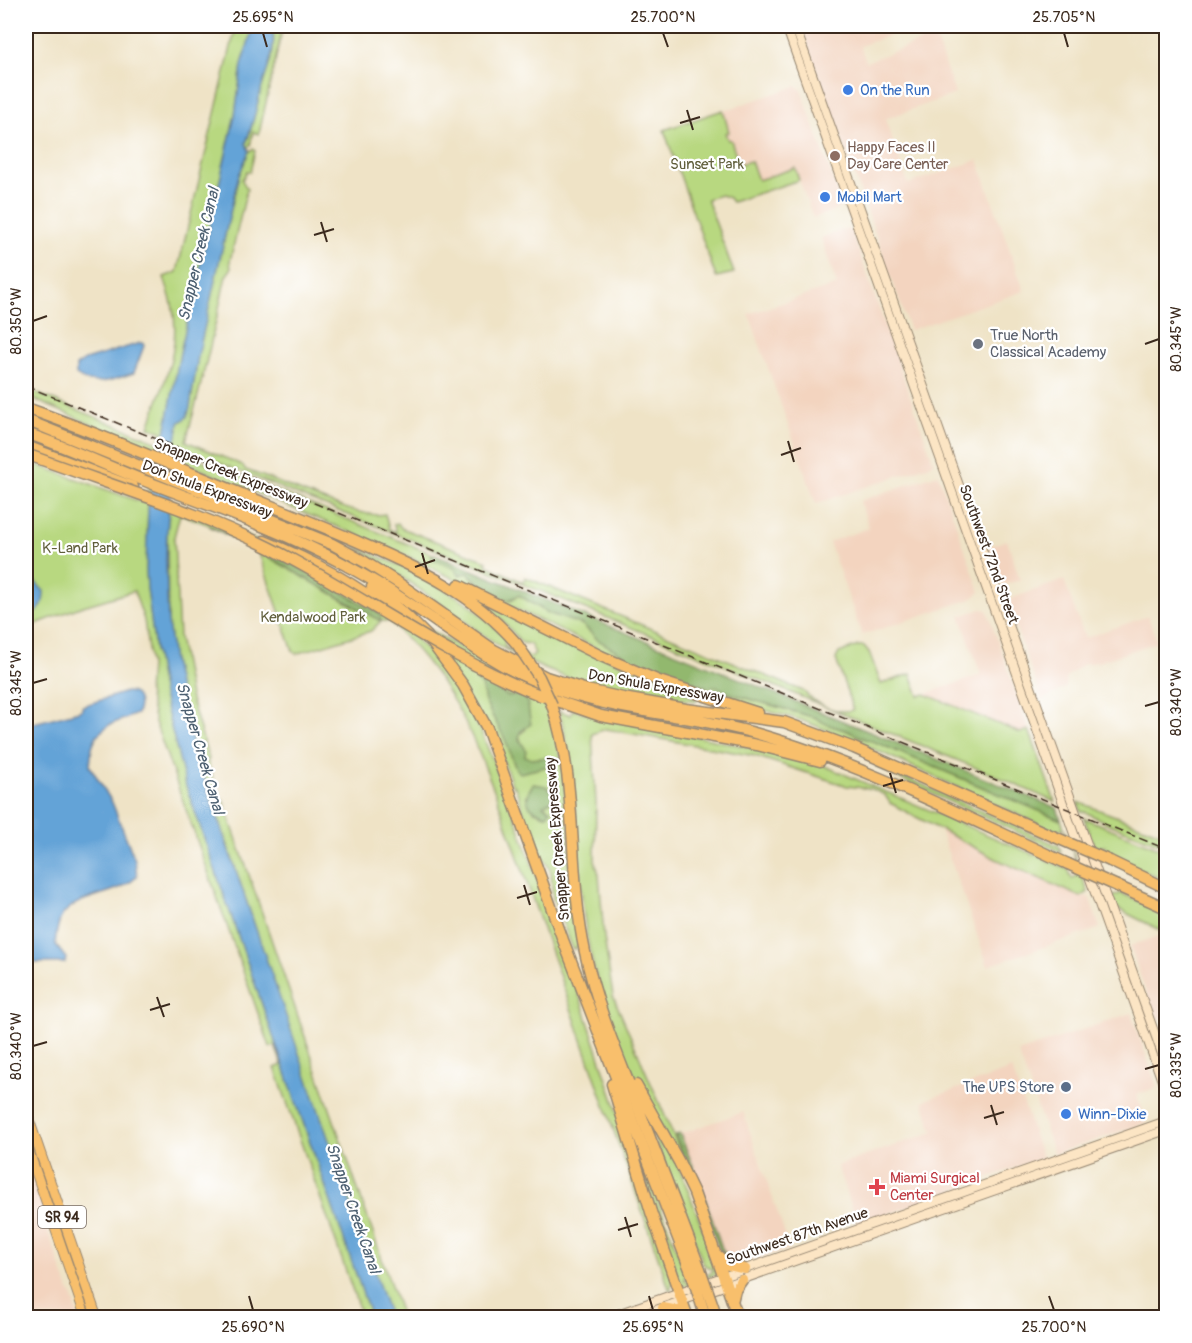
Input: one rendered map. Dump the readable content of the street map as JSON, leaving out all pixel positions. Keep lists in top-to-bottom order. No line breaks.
{"streets":{"highway":["Snapper Creek Expressway","Don Shula Expressway"],"main road":["Southwest 72nd Street","SR 94","Southwest 87th Avenue"]},"crossings":[["Snapper Creek Expressway","Don Shula Expressway"]],"water":["Snapper Creek Canal"],"parks":["Sunset Park","K-Land Park","Kendalwood Park"],"places":{"other":["On the Run","Happy Faces II Day Care Center","Mobil Mart","True North Classical Academy","The UPS Store","Winn-Dixie"],"health":["Miami Surgical Center"]},"coordinates":["25.695°N","25.700°N","25.705°N","80.350°W","80.345°W","80.340°W","80.335°W","25.690°N"]}
